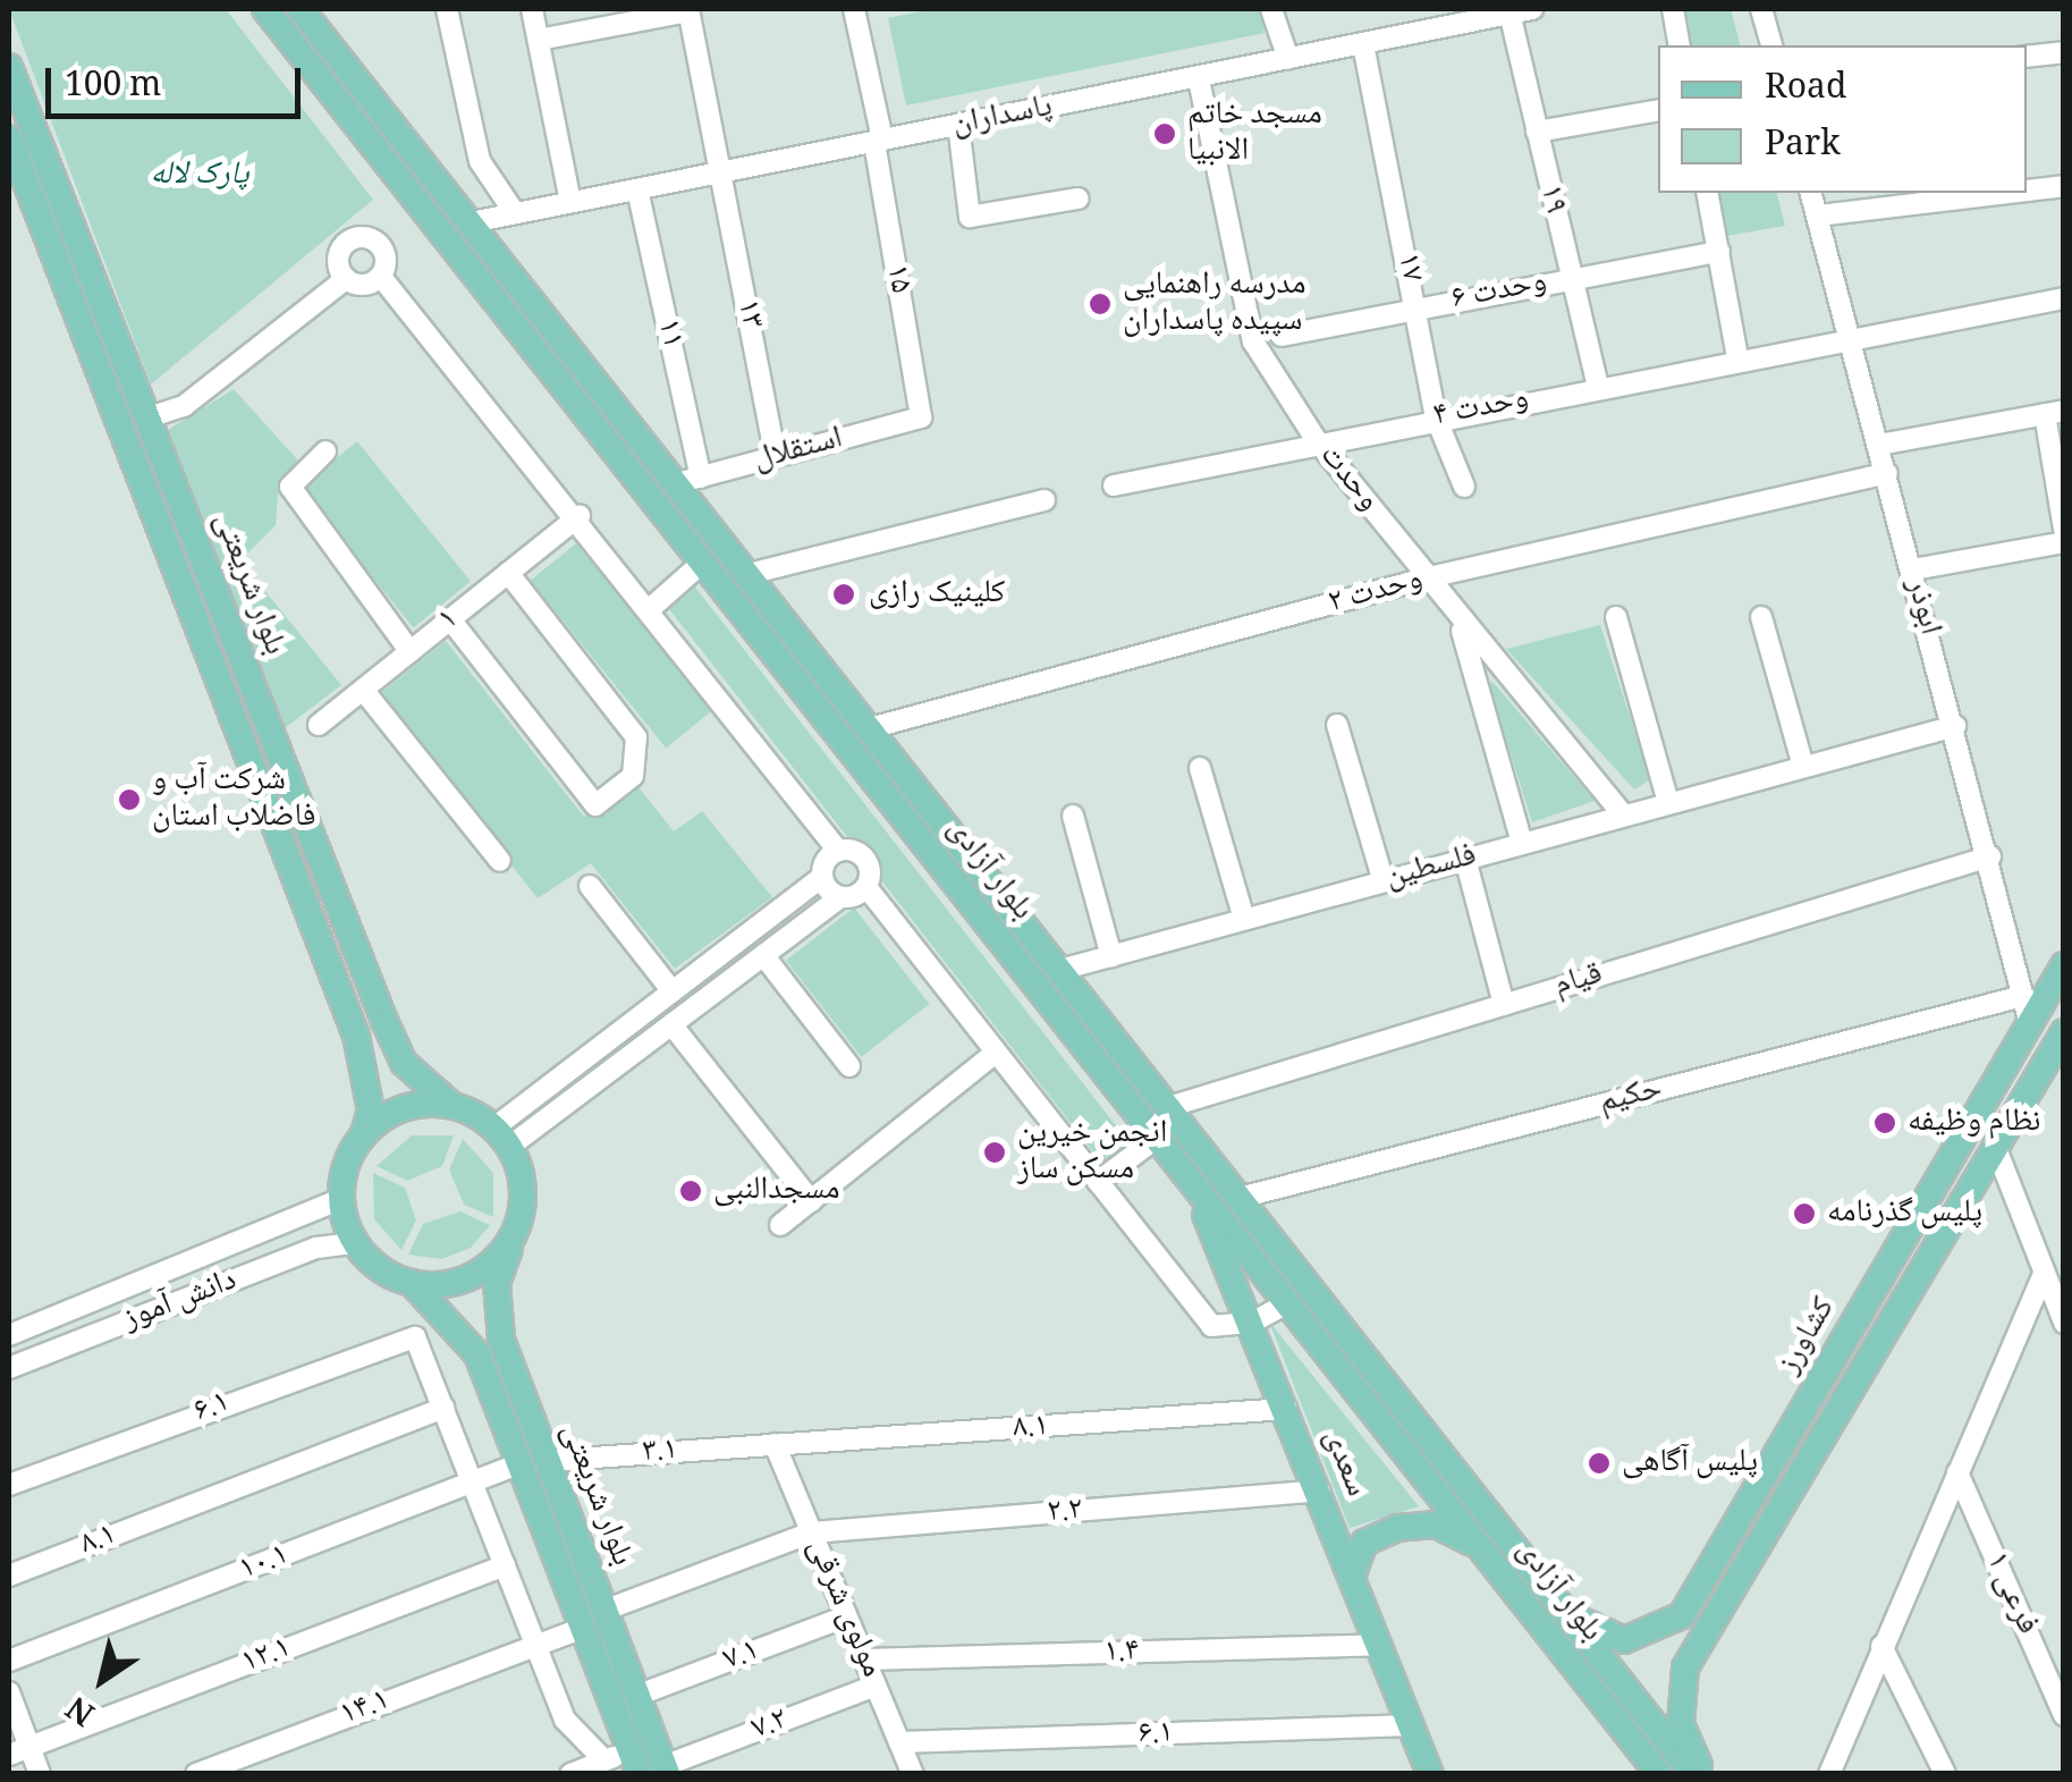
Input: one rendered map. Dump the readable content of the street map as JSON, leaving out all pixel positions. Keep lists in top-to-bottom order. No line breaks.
{"streets":{"main road":["بلوار شریعتی","بلوار آزادی","کشاورز","سعدی"],"street":["پاسداران","۱۹","۱۷","۱۵","وحدت ۶","۱۳","۱۱","وحدت ۴","استقلال","وحدت","وحدت ۲","ابوذر","۱","فلسطین","قیام","حکیم","دانش آموز","۶.۱","۸.۱","۳.۱","۲.۲","۱۰.۱","فرعی ۱","مولوی شرقی","۱.۴","۱۲.۱","۷.۱","۱۴.۱","۷.۲"]},"crossings":[["پاسداران","۱۹"],["پاسداران","۱۷"],["پاسداران","۱۵"],["پاسداران","۱۳"],["پاسداران","۱۱"],["پاسداران","وحدت"],["پاسداران","بلوار آزادی"],["۱۹","وحدت ۶"],["۱۹","وحدت ۴"],["۱۷","وحدت ۶"],["۱۷","وحدت ۴"],["۱۵","استقلال"],["۱۳","استقلال"],["۱۱","استقلال"],["۱۱","بلوار آزادی"],["وحدت ۴","وحدت"],["وحدت ۴","ابوذر"],["استقلال","بلوار آزادی"],["وحدت","وحدت ۲"],["وحدت","فلسطین"],["بلوار شریعتی","دانش آموز"],["بلوار شریعتی","۳.۱"],["بلوار شریعتی","۲.۲"],["بلوار شریعتی","۱۰.۱"],["بلوار شریعتی","۷.۱"],["بلوار شریعتی","۱۴.۱"],["بلوار شریعتی","۷.۲"],["وحدت ۲","ابوذر"],["وحدت ۲","بلوار آزادی"],["ابوذر","فلسطین"],["ابوذر","قیام"],["ابوذر","حکیم"],["ابوذر","کشاورز"],["فلسطین","بلوار آزادی"],["بلوار آزادی","قیام"],["بلوار آزادی","حکیم"],["بلوار آزادی","کشاورز"],["بلوار آزادی","سعدی"],["۶.۱","۸.۱"],["۶.۱","سعدی"],["۶.۱","مولوی شرقی"],["۸.۱","۳.۱"],["۸.۱","سعدی"],["۸.۱","مولوی شرقی"],["۳.۱","۱۰.۱"],["۳.۱","مولوی شرقی"],["سعدی","۲.۲"],["سعدی","۱.۴"],["۲.۲","مولوی شرقی"],["۲.۲","۱۴.۱"],["مولوی شرقی","۱.۴"],["مولوی شرقی","۷.۱"],["مولوی شرقی","۷.۲"]],"parks":["پارک لاله"],"places":["مسجد خاتم الانبیا","مدرسه راهنمایی سپیده پاسداران","کلینیک رازی","شرکت آب و فاضلاب استان","نظام وظیفه","انجمن خیرین مسکن ساز","مسجدالنبی","پلیس گذرنامه","پلیس آگاهی"],"legend":["Road","Park"],"scale_bar":"100 m","north":"bottom left"}
